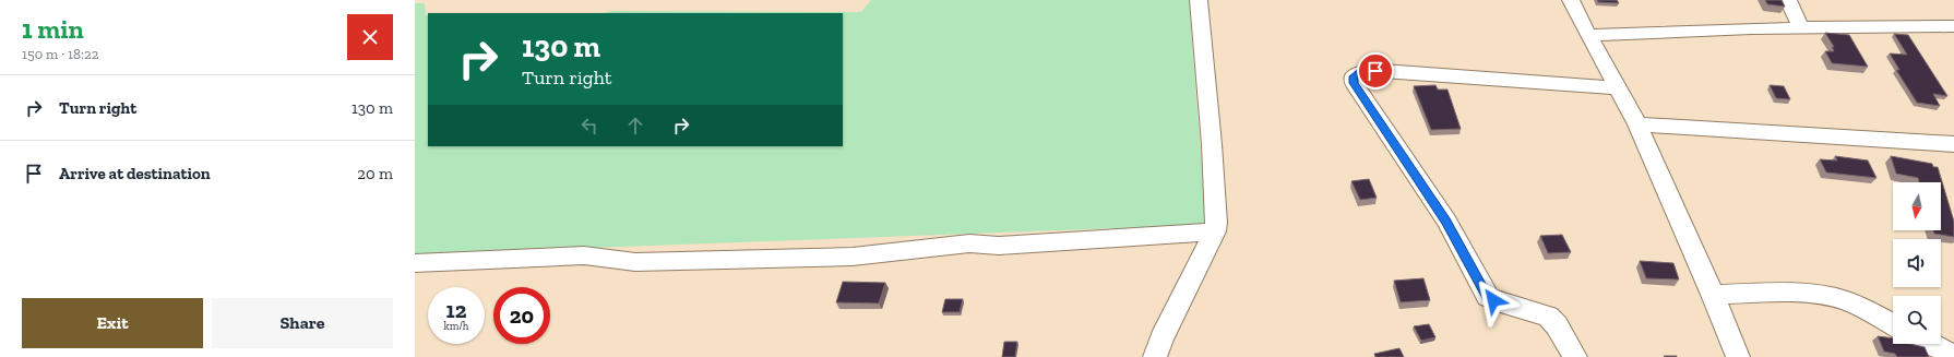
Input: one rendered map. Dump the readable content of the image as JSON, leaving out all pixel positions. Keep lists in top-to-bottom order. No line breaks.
{"north":"bottom","page":{"heading":["1 min","150 m · 18:22"],"turn":["130 m","Turn right"],"list":[{"name":"Turn right","value":"130 m"},{"name":"Arrive at destination","value":"20 m"}],"speed":"12 km/h","limit":"20","buttons":["Exit","Share"]}}
